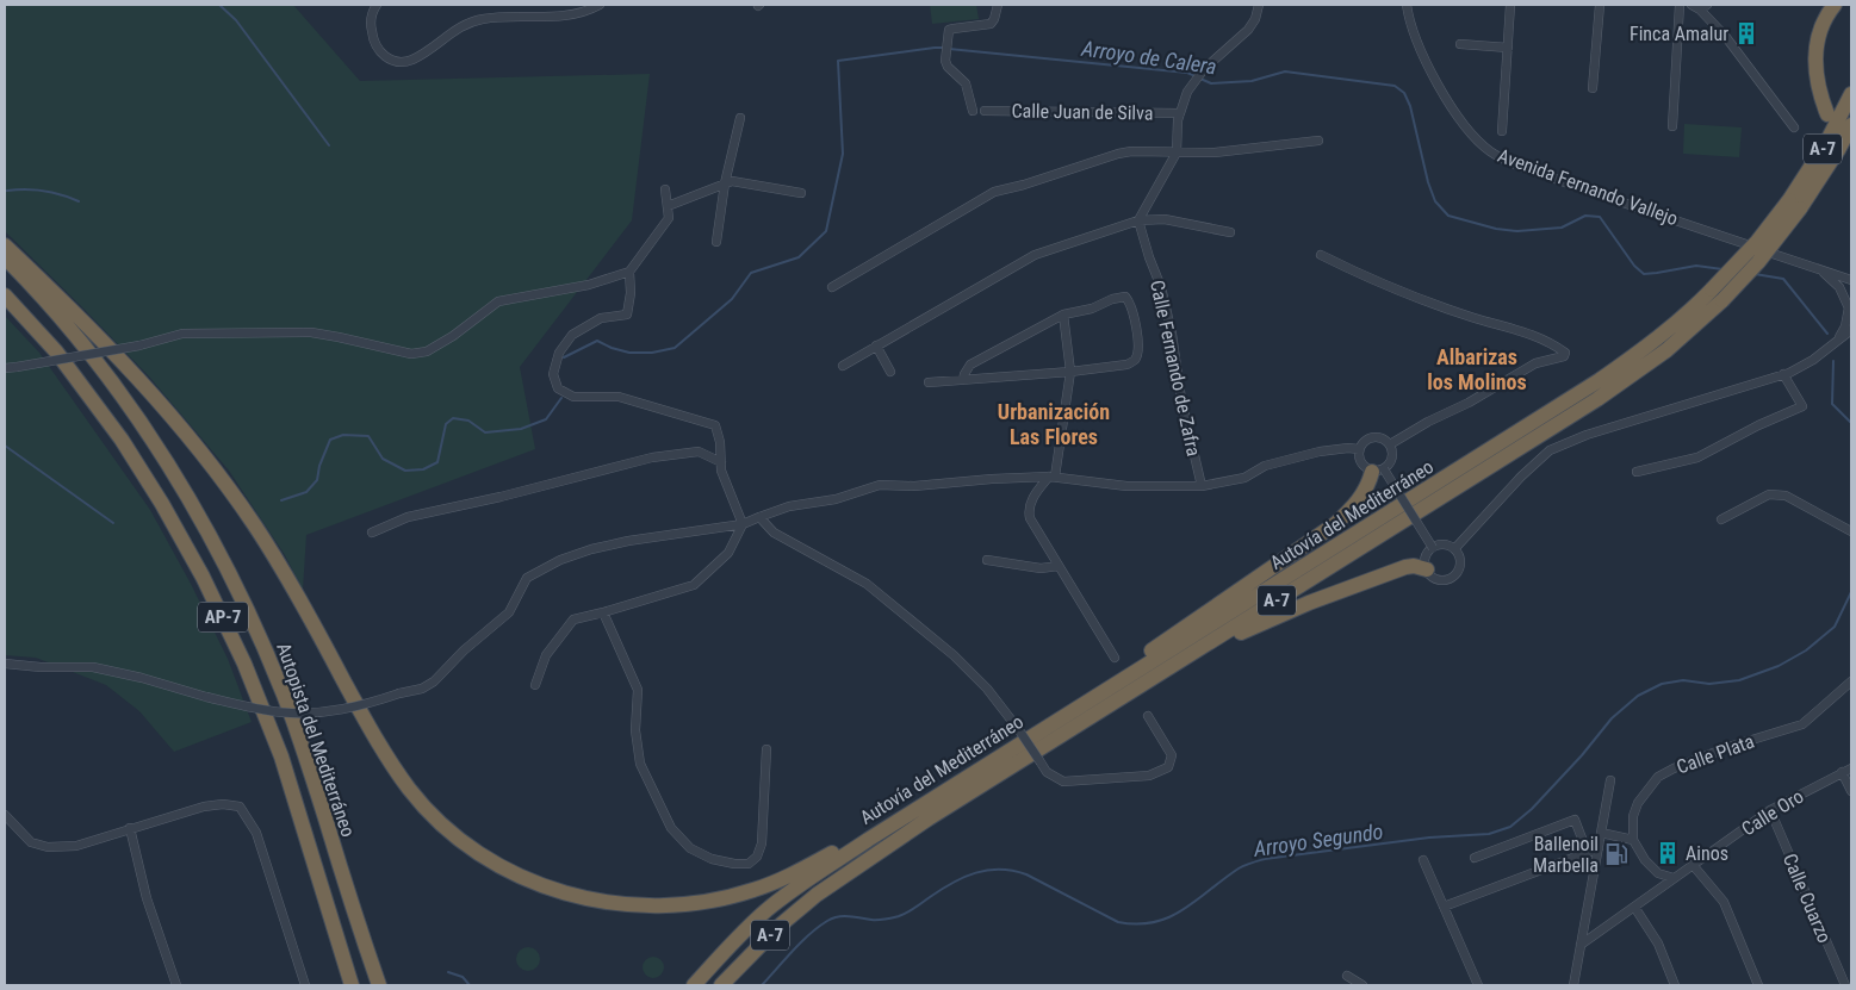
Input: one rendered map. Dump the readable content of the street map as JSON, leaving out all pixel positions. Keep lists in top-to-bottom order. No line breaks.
{"streets":{"highway":["A-7","Autovía del Mediterráneo","AP-7","Autopista del Mediterráneo"],"street":["Calle Juan de Silva","Avenida Fernando Vallejo","Calle Fernando de Zafra","Calle Plata","Calle Oro","Calle Cuarzo"]},"crossings":[["Calle Oro","Calle Cuarzo"]],"districts":["Albarizas los Molinos","Urbanización Las Flores"],"water":["Arroyo de Calera","Arroyo Segundo"],"places":{"building":["Finca Amalur","Ainos"],"fuel station":["Ballenoil Marbella"]}}
